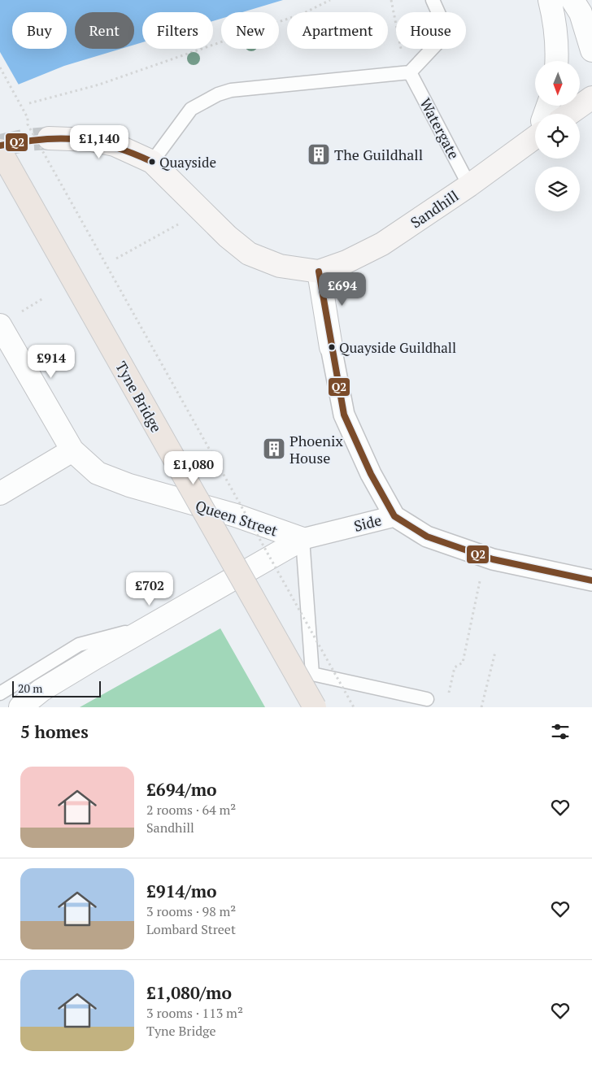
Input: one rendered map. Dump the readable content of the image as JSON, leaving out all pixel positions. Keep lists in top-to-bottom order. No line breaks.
{"streets":{"highway":["Tyne Bridge"],"main road":["Sandhill"],"street":["Queen Street","Side"],"lane":["Watergate"]},"crossings":[["Watergate","Sandhill"],["Queen Street","Side"]],"places":{"building":["The Guildhall","Phoenix House"],"other":["Quayside","Quayside Guildhall"]},"lines":["transit line Q2"],"scale_bar":"20 m","north":"bottom","page":{"chip":["Buy","Rent","Filters","New","Apartment","House"],"price":["£1,140","£694","£914","£1,080","£702"],"scale":"20 m","heading":"5 homes","list":[{"name":"£694/mo","note":"2 rooms · 64 m² · Sandhill"},{"name":"£914/mo","note":"3 rooms · 98 m² · Lombard Street"},{"name":"£1,080/mo","note":"3 rooms · 113 m² · Tyne Bridge"}]}}
